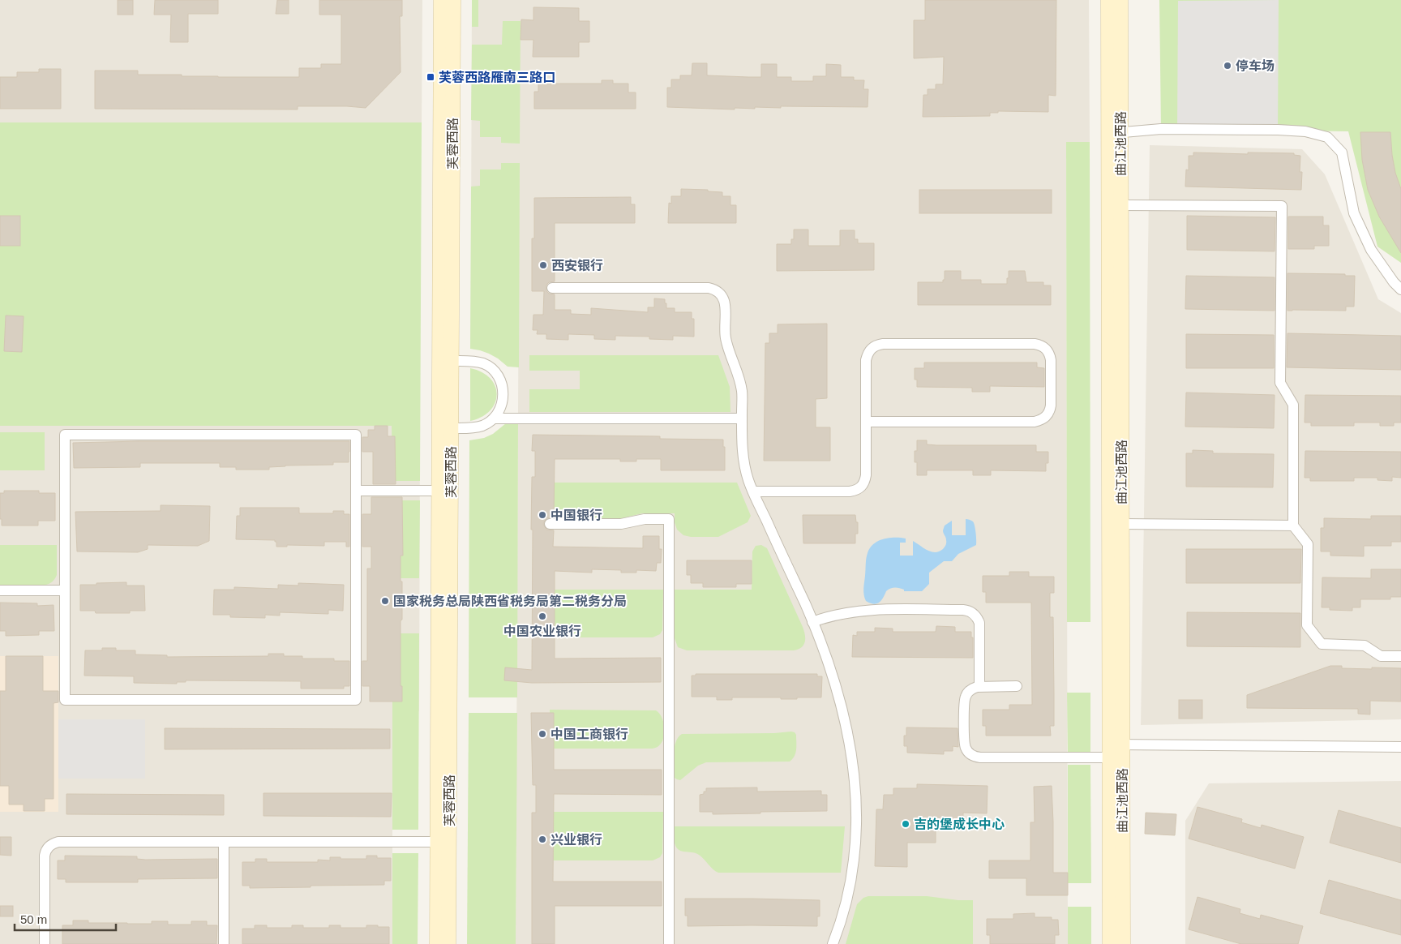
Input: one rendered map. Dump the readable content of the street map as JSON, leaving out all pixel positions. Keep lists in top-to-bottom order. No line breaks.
{"streets":{"main road":["芙蓉西路","曲江池西路"]},"places":{"other":["停车场","西安银行","中国银行","国家税务总局陕西省税务局第二税务分局","中国农业银行","中国工商银行","吉的堡成长中心","兴业银行"],"transit":["芙蓉西路雁南三路口"]},"scale_bar":"50 m"}
